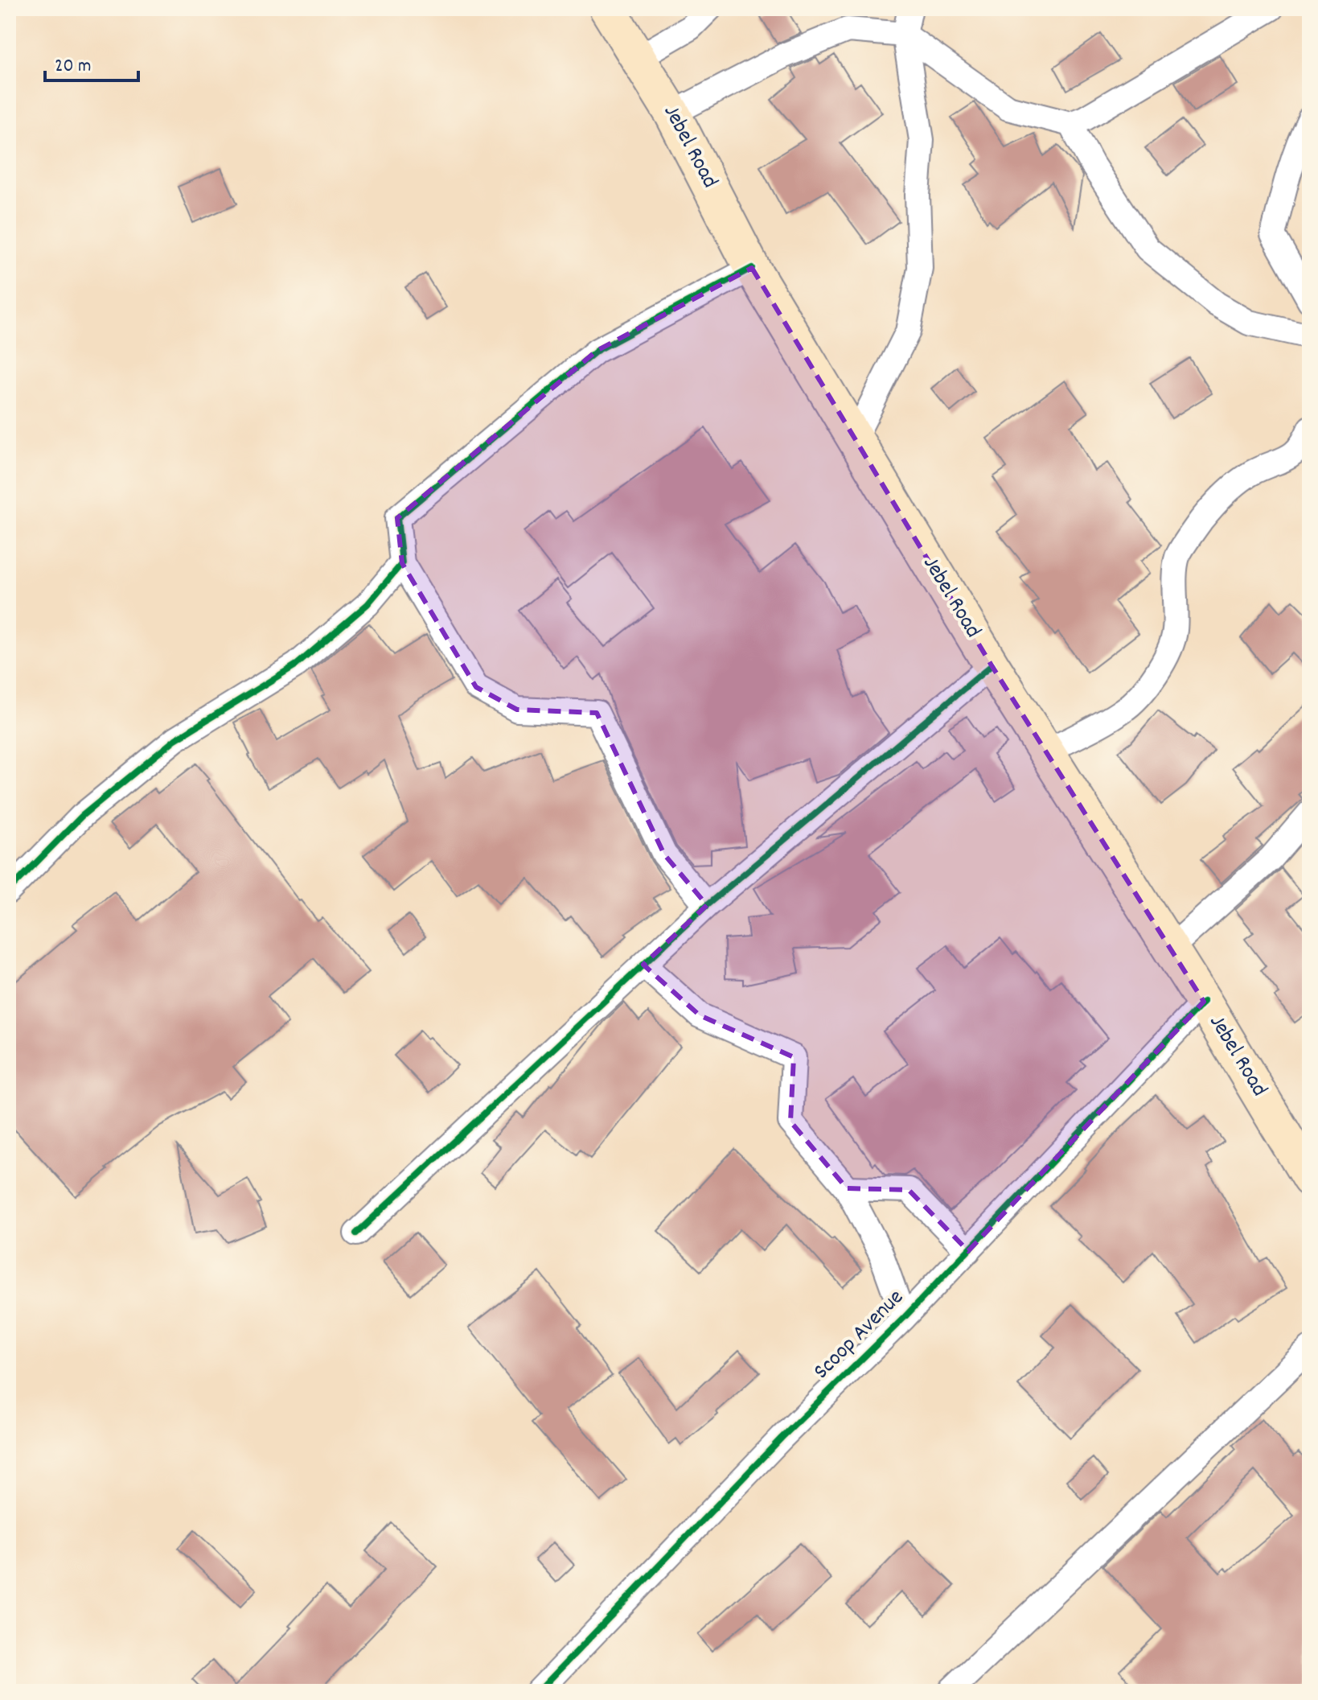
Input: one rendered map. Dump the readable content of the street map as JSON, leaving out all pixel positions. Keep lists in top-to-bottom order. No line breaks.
{"streets":{"main road":["Jebel Road"],"street":["Scoop Avenue"]},"crossings":[["Jebel Road","Scoop Avenue"]],"scale_bar":"20 m"}
